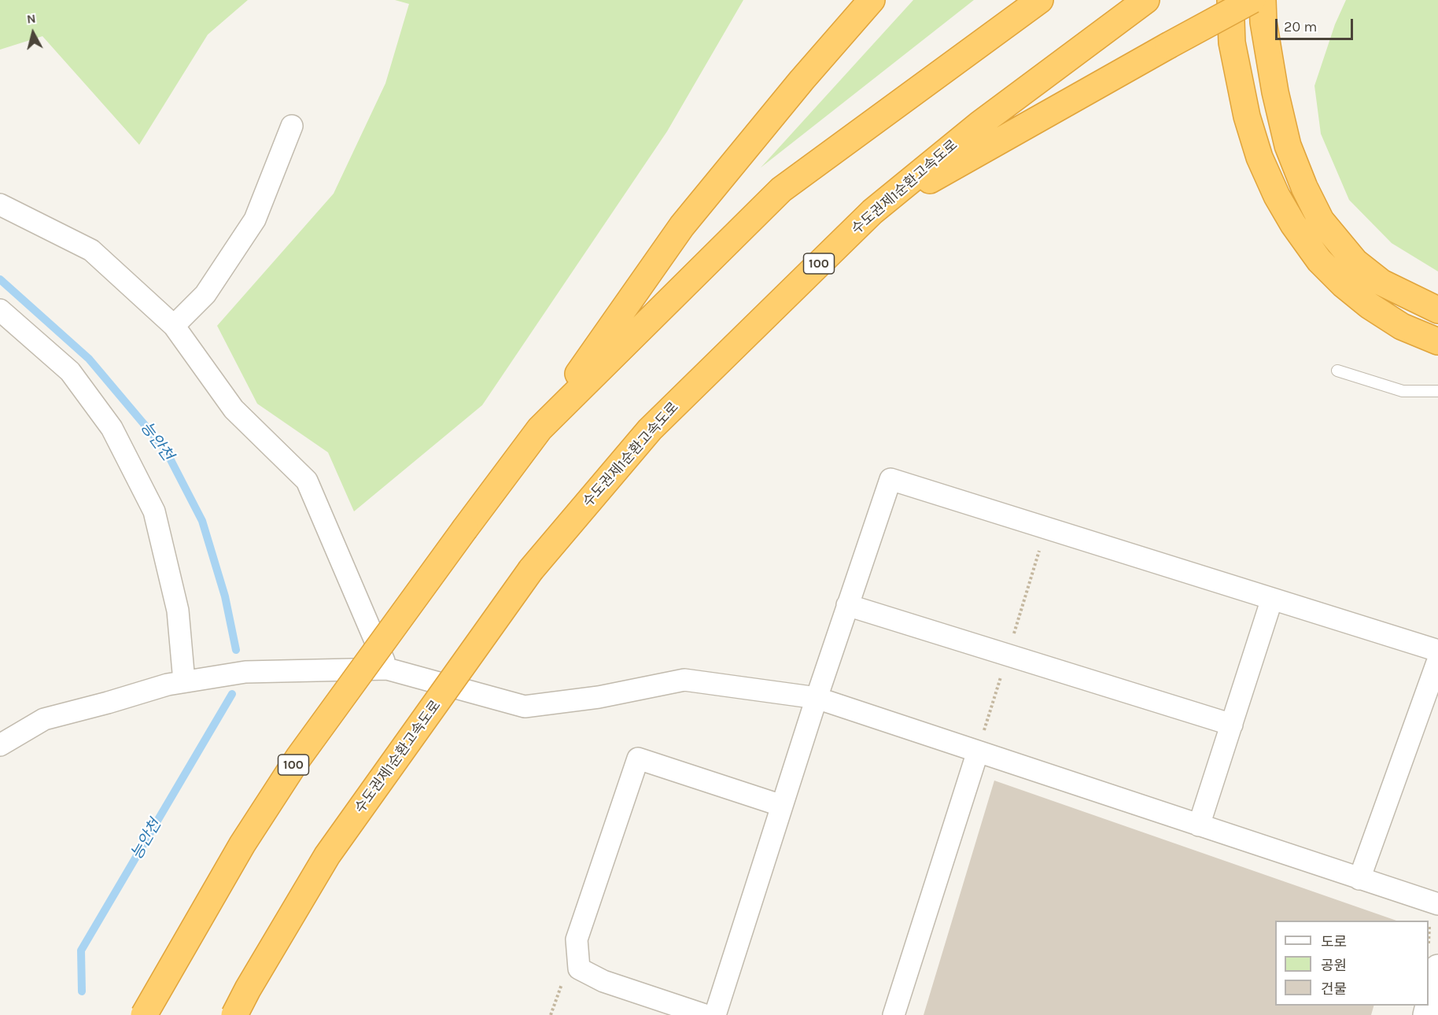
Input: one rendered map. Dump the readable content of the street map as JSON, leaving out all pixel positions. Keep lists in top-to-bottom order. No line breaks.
{"streets":{"highway":["수도권제1순환고속도로","100"]},"water":["능안천"],"legend":["도로","공원","건물"],"scale_bar":"20 m","north":"top"}
